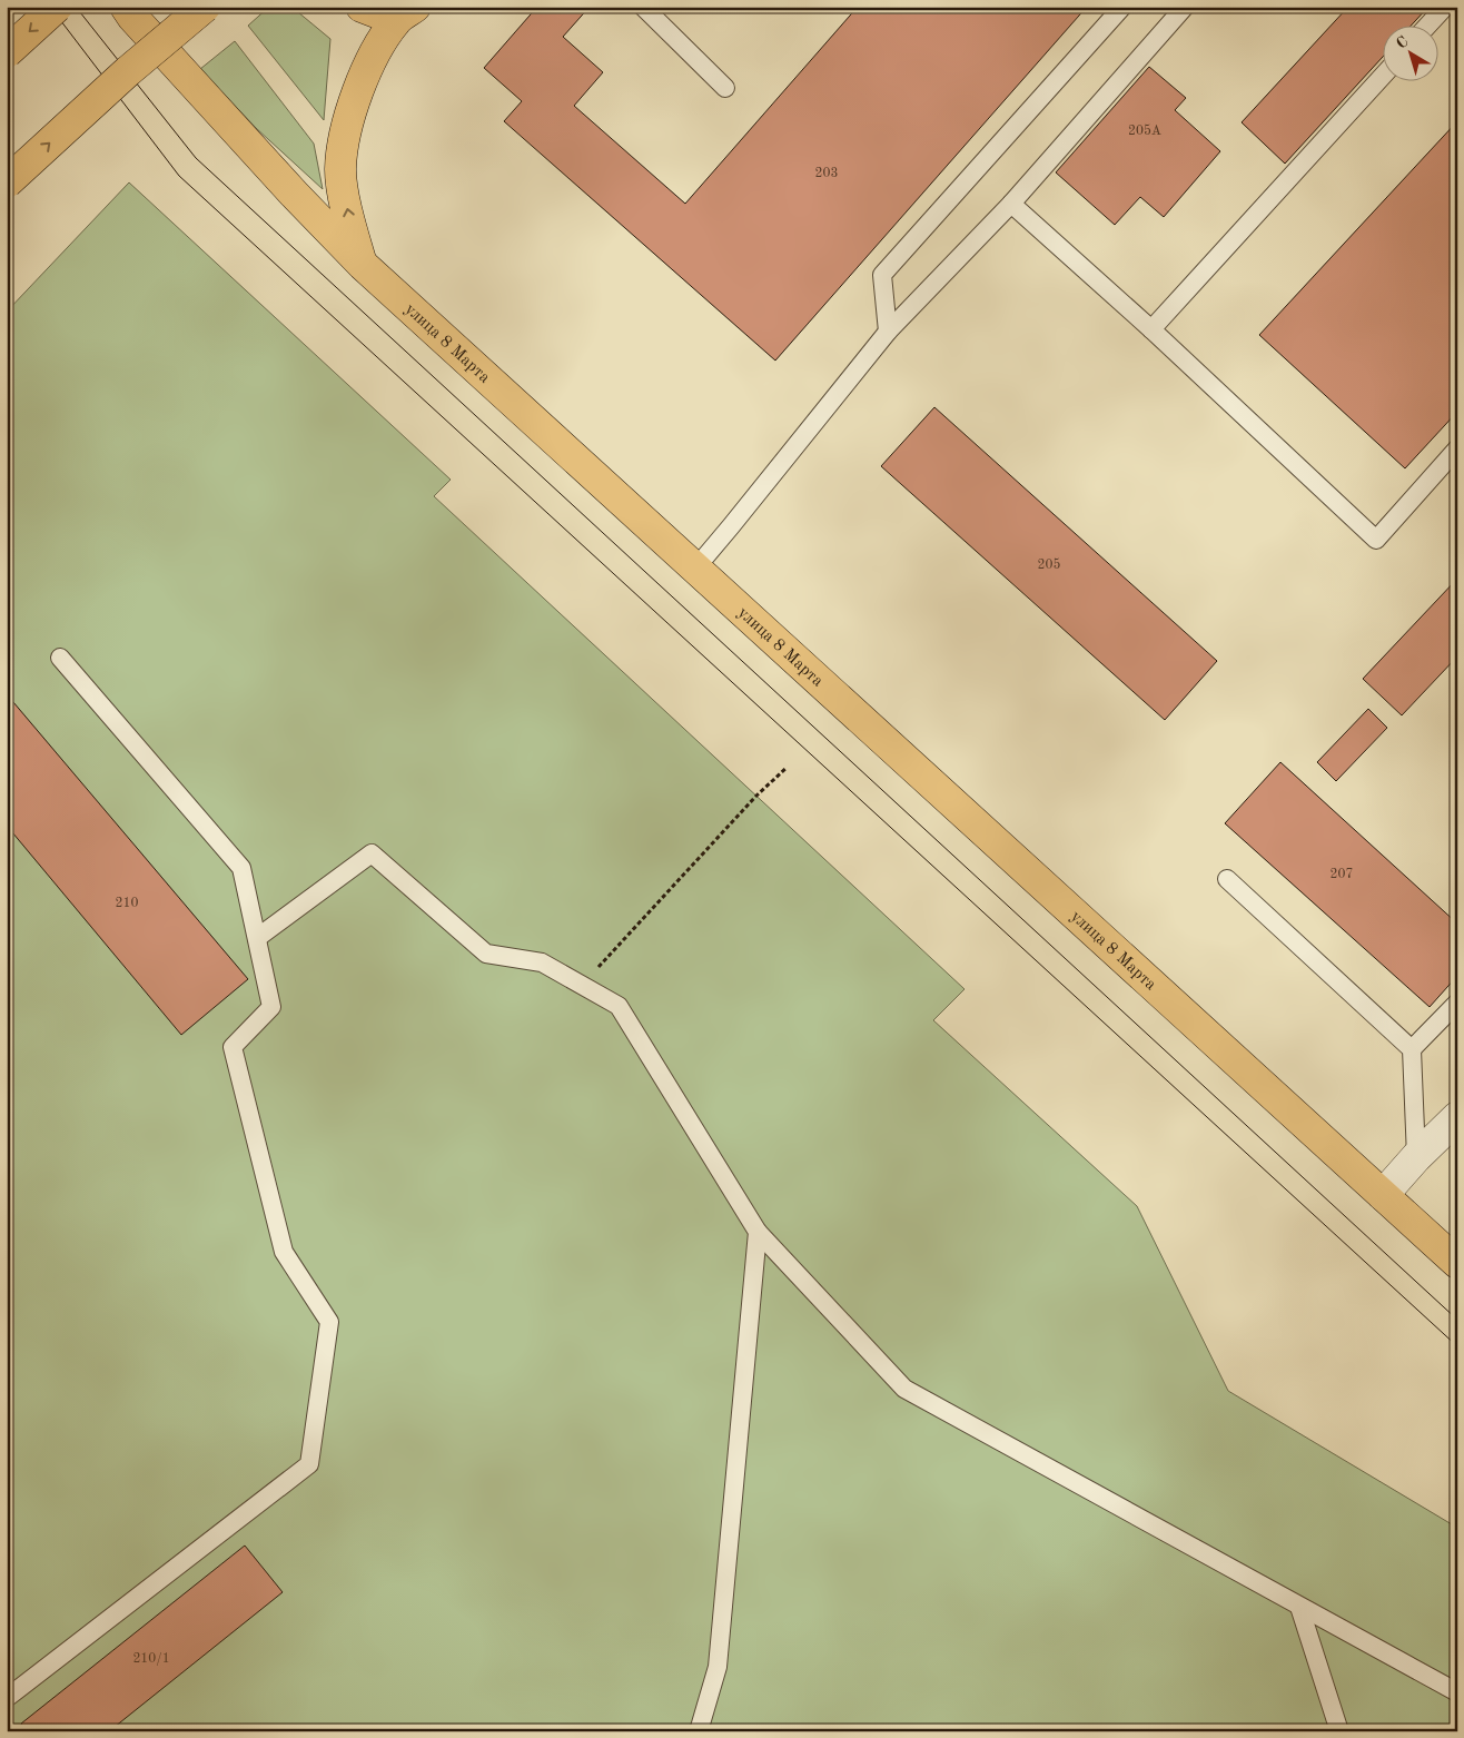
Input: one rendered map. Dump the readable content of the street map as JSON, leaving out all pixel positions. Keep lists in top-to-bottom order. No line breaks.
{"streets":{"main road":["улица 8 Марта"]},"house_numbers":["205А","203","205","207","210","210/1"],"north":"top left"}
